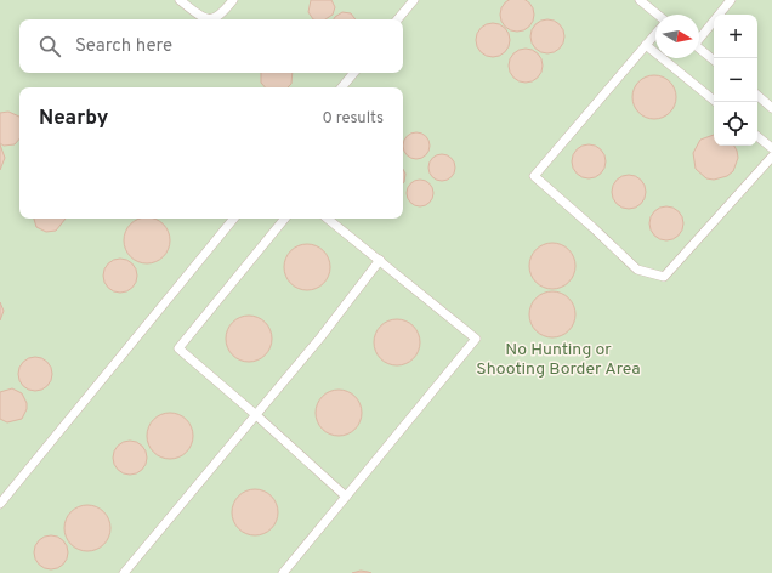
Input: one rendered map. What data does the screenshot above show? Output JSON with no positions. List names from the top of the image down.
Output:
{
  "parks": ["No Hunting or Shooting Border Area"],
  "north": "right",
  "page": {
    "map_buttons": ["+", "−"],
    "search": "Search here",
    "heading": ["Nearby", "0 results"]
  }
}
